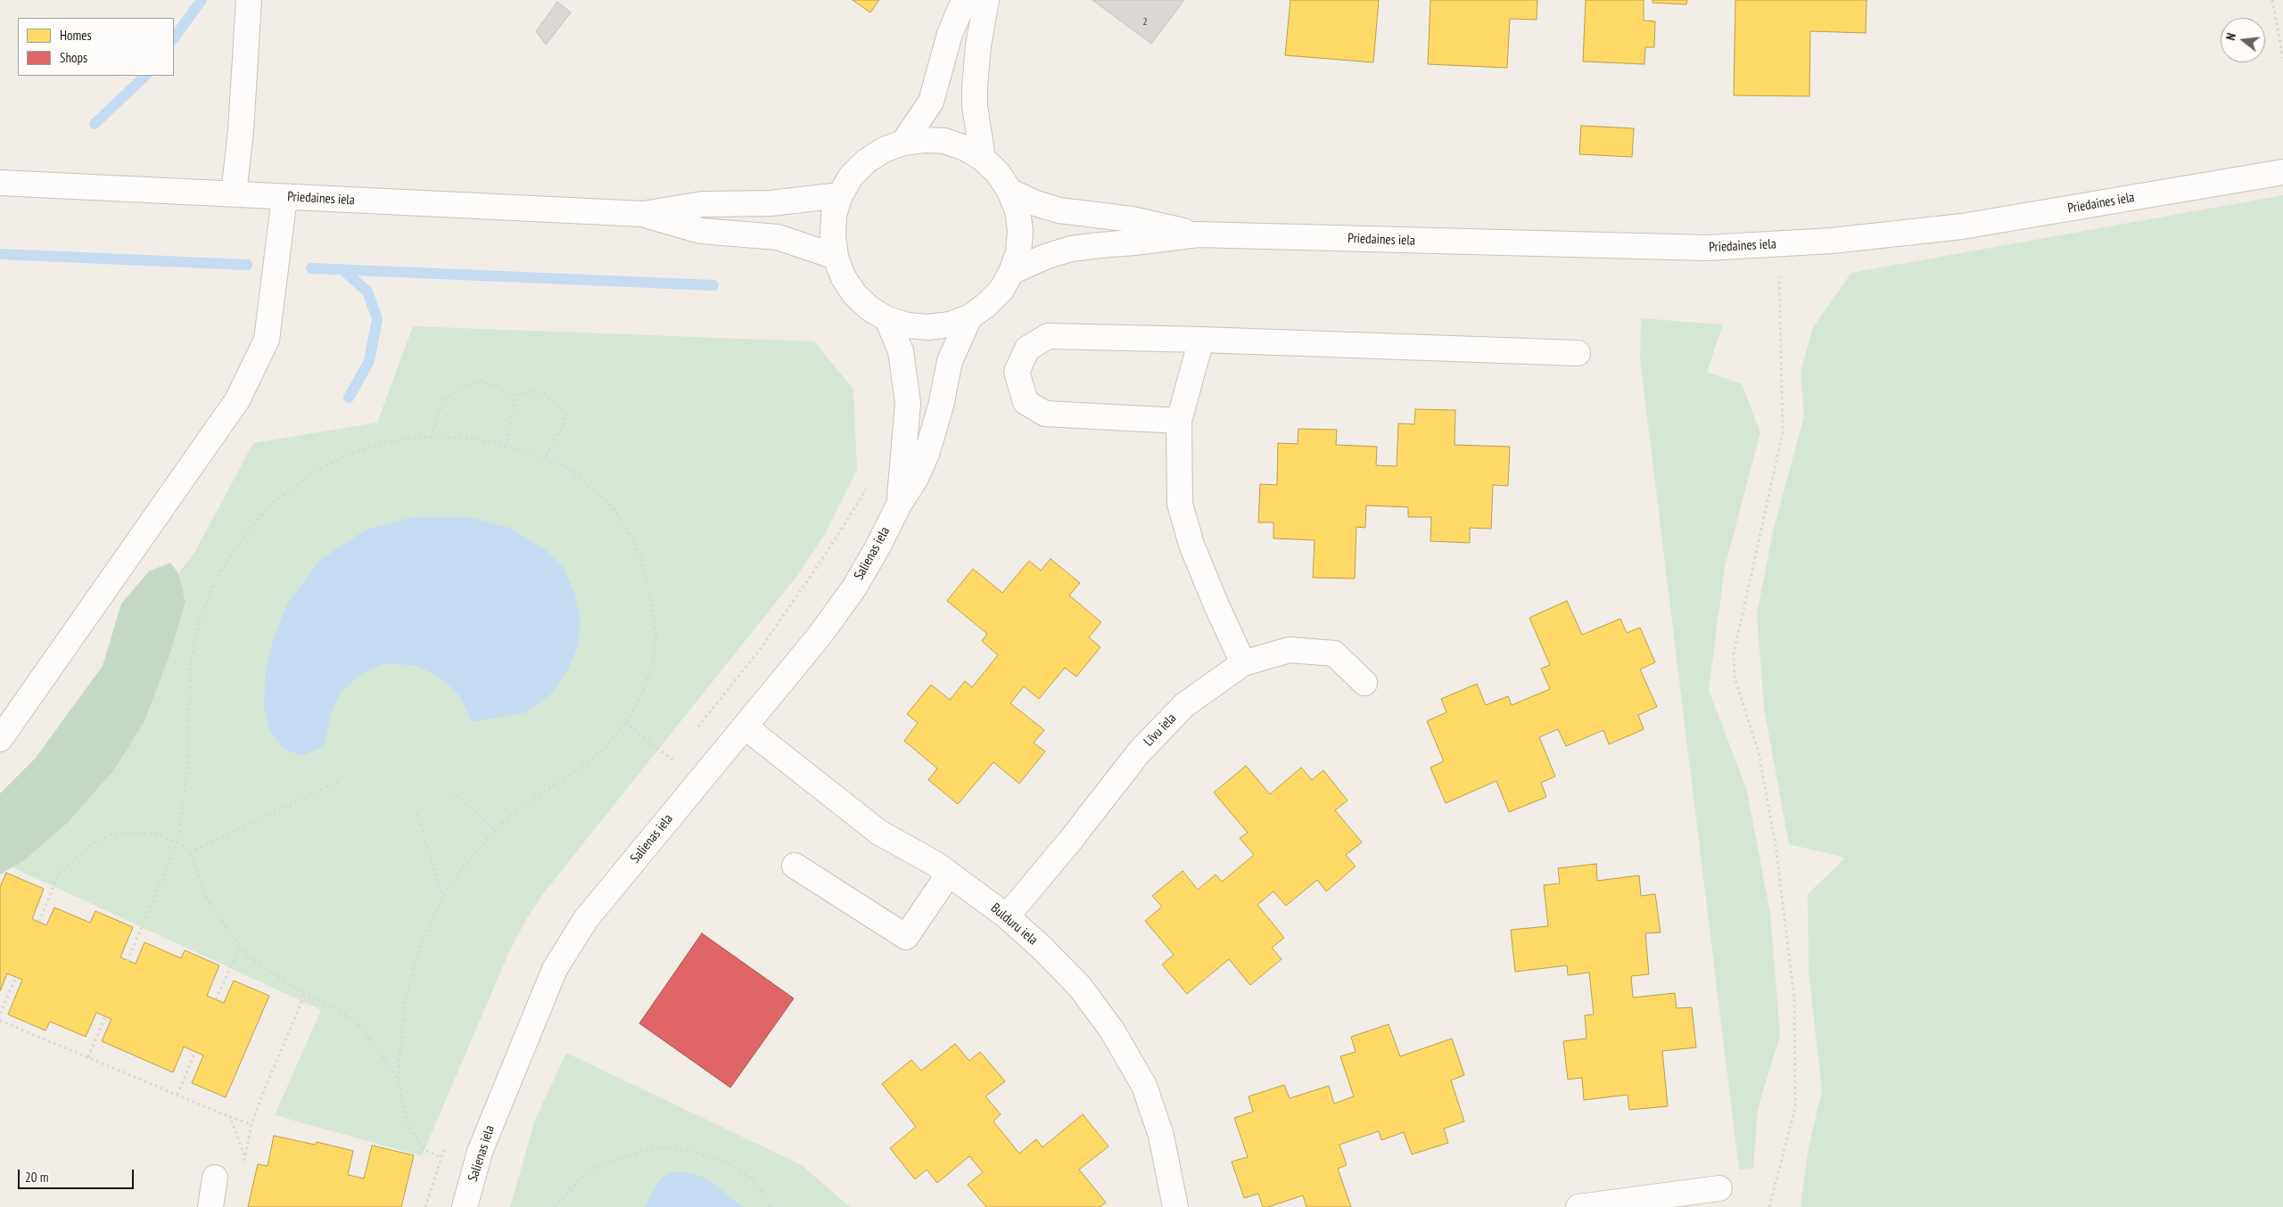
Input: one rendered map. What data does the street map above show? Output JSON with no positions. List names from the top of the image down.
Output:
{
  "streets": {
    "street": [
      "Priedaines iela",
      "Salienas iela",
      "Līvu iela",
      "Bulduru iela"
    ]
  },
  "crossings": [
    ["Salienas iela", "Bulduru iela"],
    ["Līvu iela", "Bulduru iela"]
  ],
  "house_numbers": ["2"],
  "legend": ["Homes", "Shops"],
  "scale_bar": "20 m",
  "north": "left"
}
